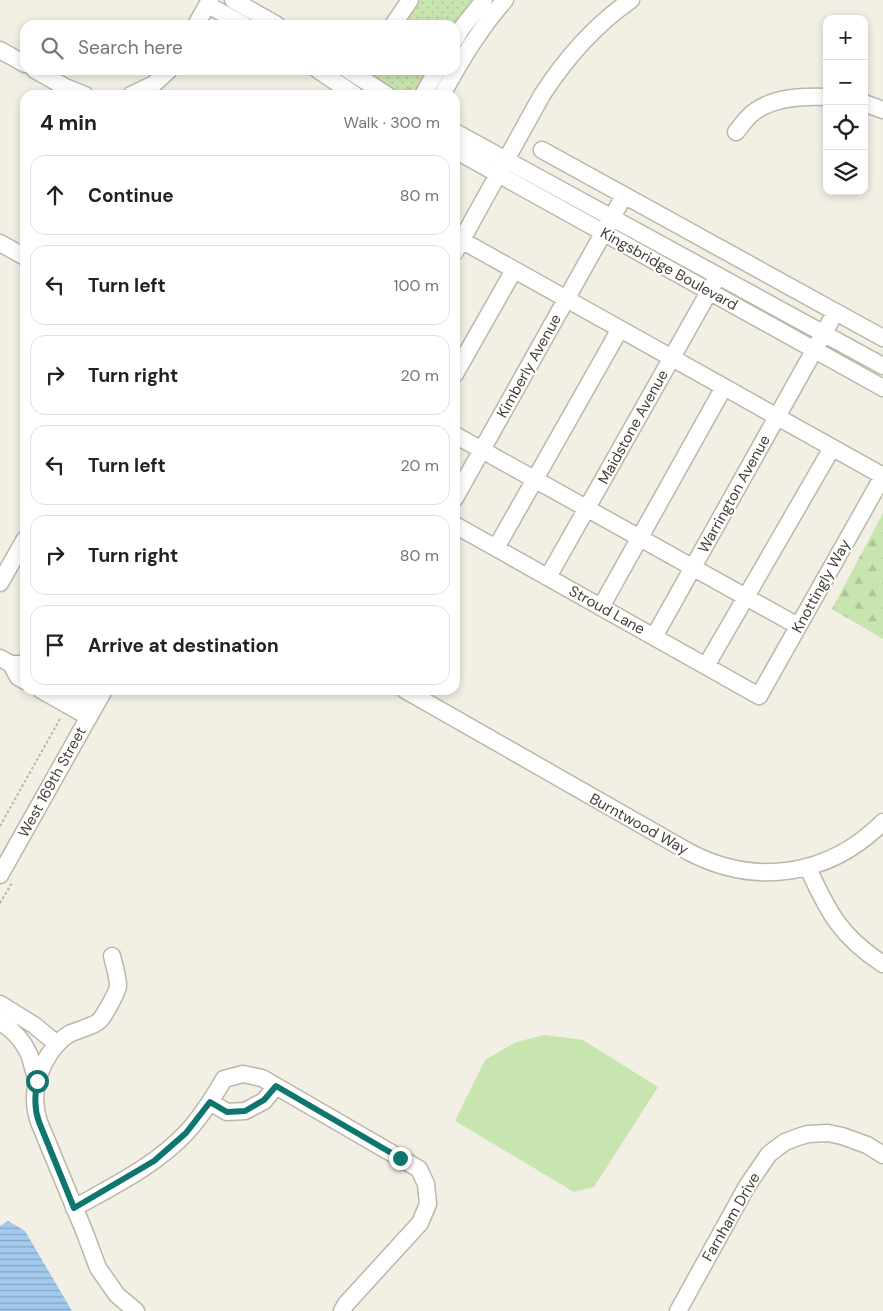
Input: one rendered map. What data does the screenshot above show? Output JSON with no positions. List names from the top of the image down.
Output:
{
  "streets": {
    "street": [
      "Kingsbridge Boulevard",
      "Kimberly Avenue",
      "Maidstone Avenue",
      "Warrington Avenue",
      "Knottingly Way",
      "Stroud Lane",
      "West 169th Street",
      "Burntwood Way",
      "Farnham Drive"
    ]
  },
  "crossings": [
    ["Kingsbridge Boulevard", "Kimberly Avenue"],
    ["Kingsbridge Boulevard", "Maidstone Avenue"],
    ["Kingsbridge Boulevard", "Warrington Avenue"],
    ["Maidstone Avenue", "Stroud Lane"],
    ["Warrington Avenue", "Stroud Lane"],
    ["Knottingly Way", "Stroud Lane"]
  ],
  "page": {
    "map_buttons": ["+", "−"],
    "search": "Search here",
    "heading": ["4 min", "Walk · 300 m"],
    "list": [
      ["Continue", "80 m"],
      ["Turn left", "100 m"],
      ["Turn right", "20 m"],
      ["Turn left", "20 m"],
      ["Turn right", "80 m"],
      "Arrive at destination"
    ]
  }
}
